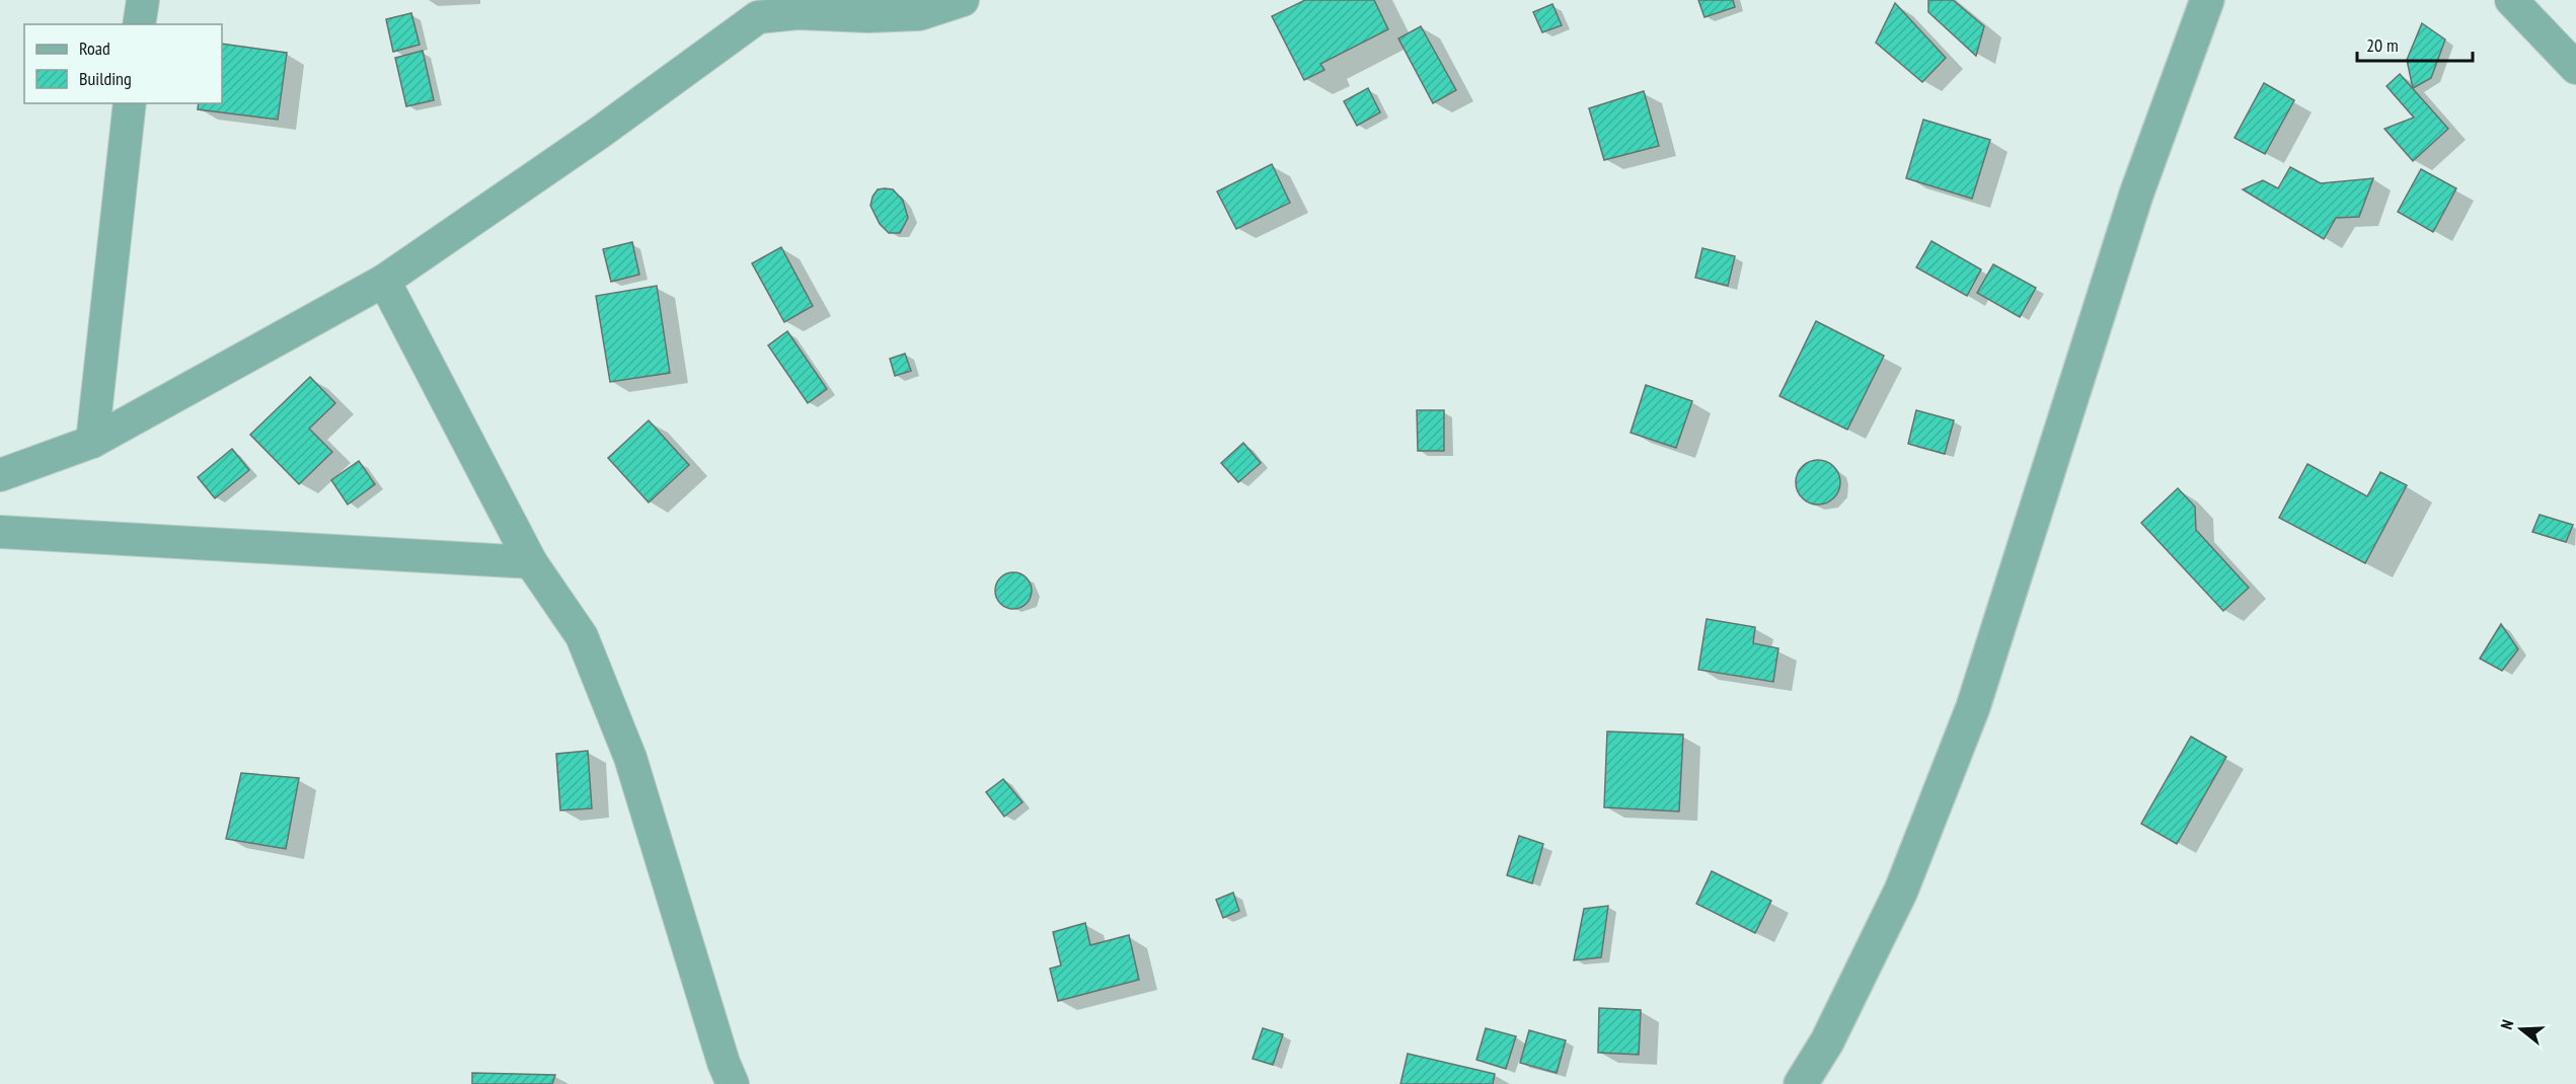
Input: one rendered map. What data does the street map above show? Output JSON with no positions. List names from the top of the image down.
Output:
{
  "legend": ["Road", "Building"],
  "scale_bar": "20 m",
  "north": "left"
}
